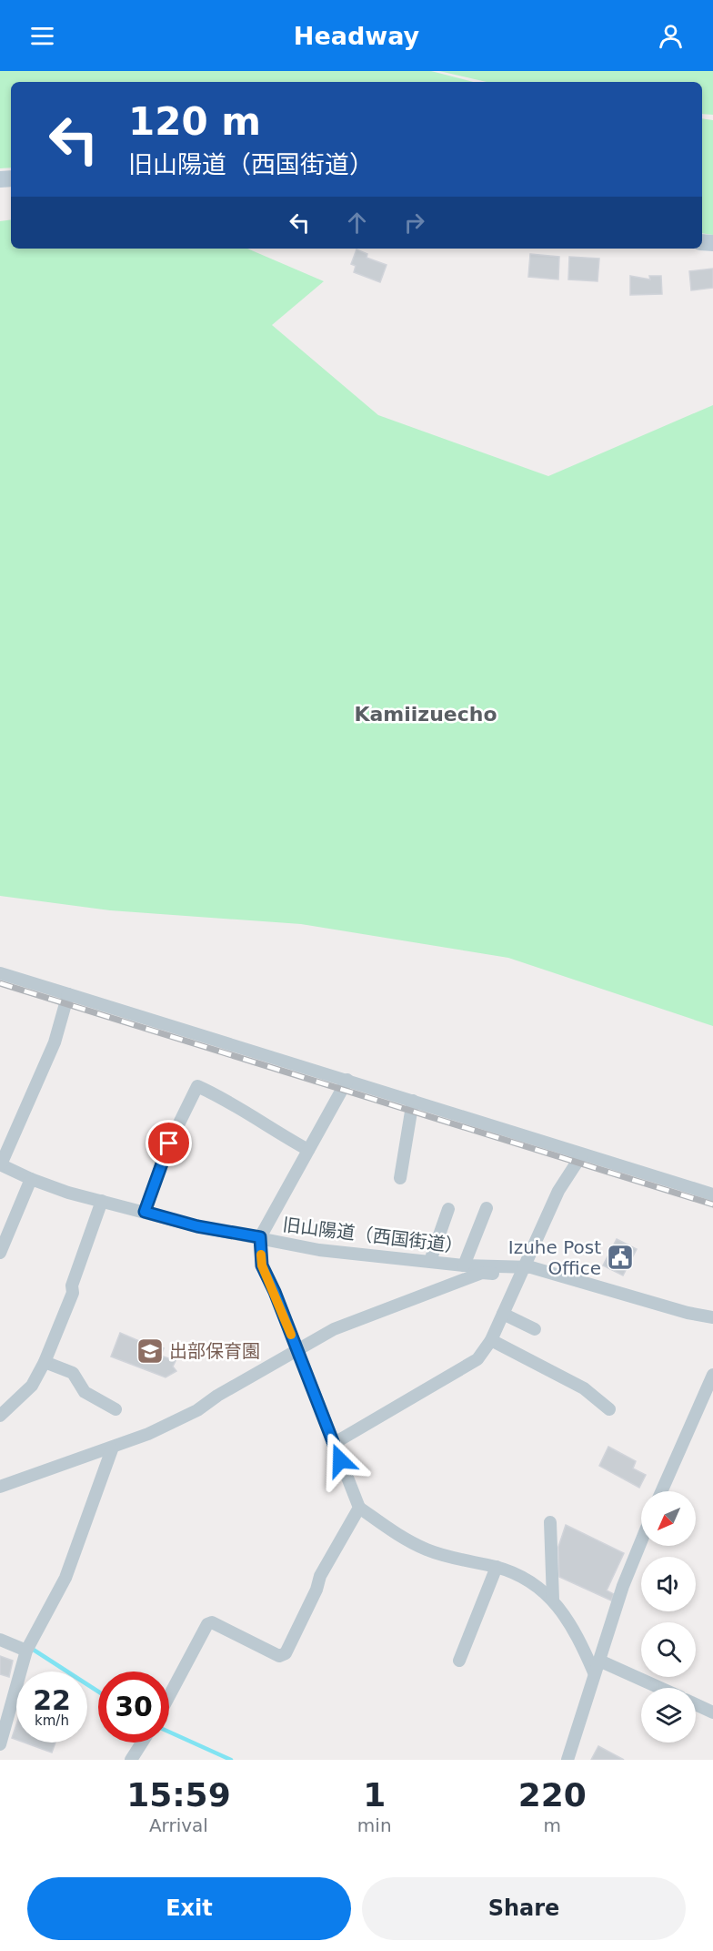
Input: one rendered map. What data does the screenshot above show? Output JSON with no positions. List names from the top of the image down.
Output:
{
  "streets": {
    "street": ["旧山陽道（西国街道）"]
  },
  "districts": ["Kamiizuecho"],
  "places": {
    "public building": ["Izuhe Post Office"],
    "school or university": ["出部保育園"]
  },
  "north": "bottom left",
  "page": {
    "header": "Headway",
    "turn": ["120 m", "旧山陽道（西国街道）"],
    "speed": "22 km/h",
    "limit": "30",
    "eta": [
      "15:59",
      "Arrival",
      "1",
      "min",
      "220",
      "m"
    ],
    "buttons": ["Exit", "Share"]
  }
}
